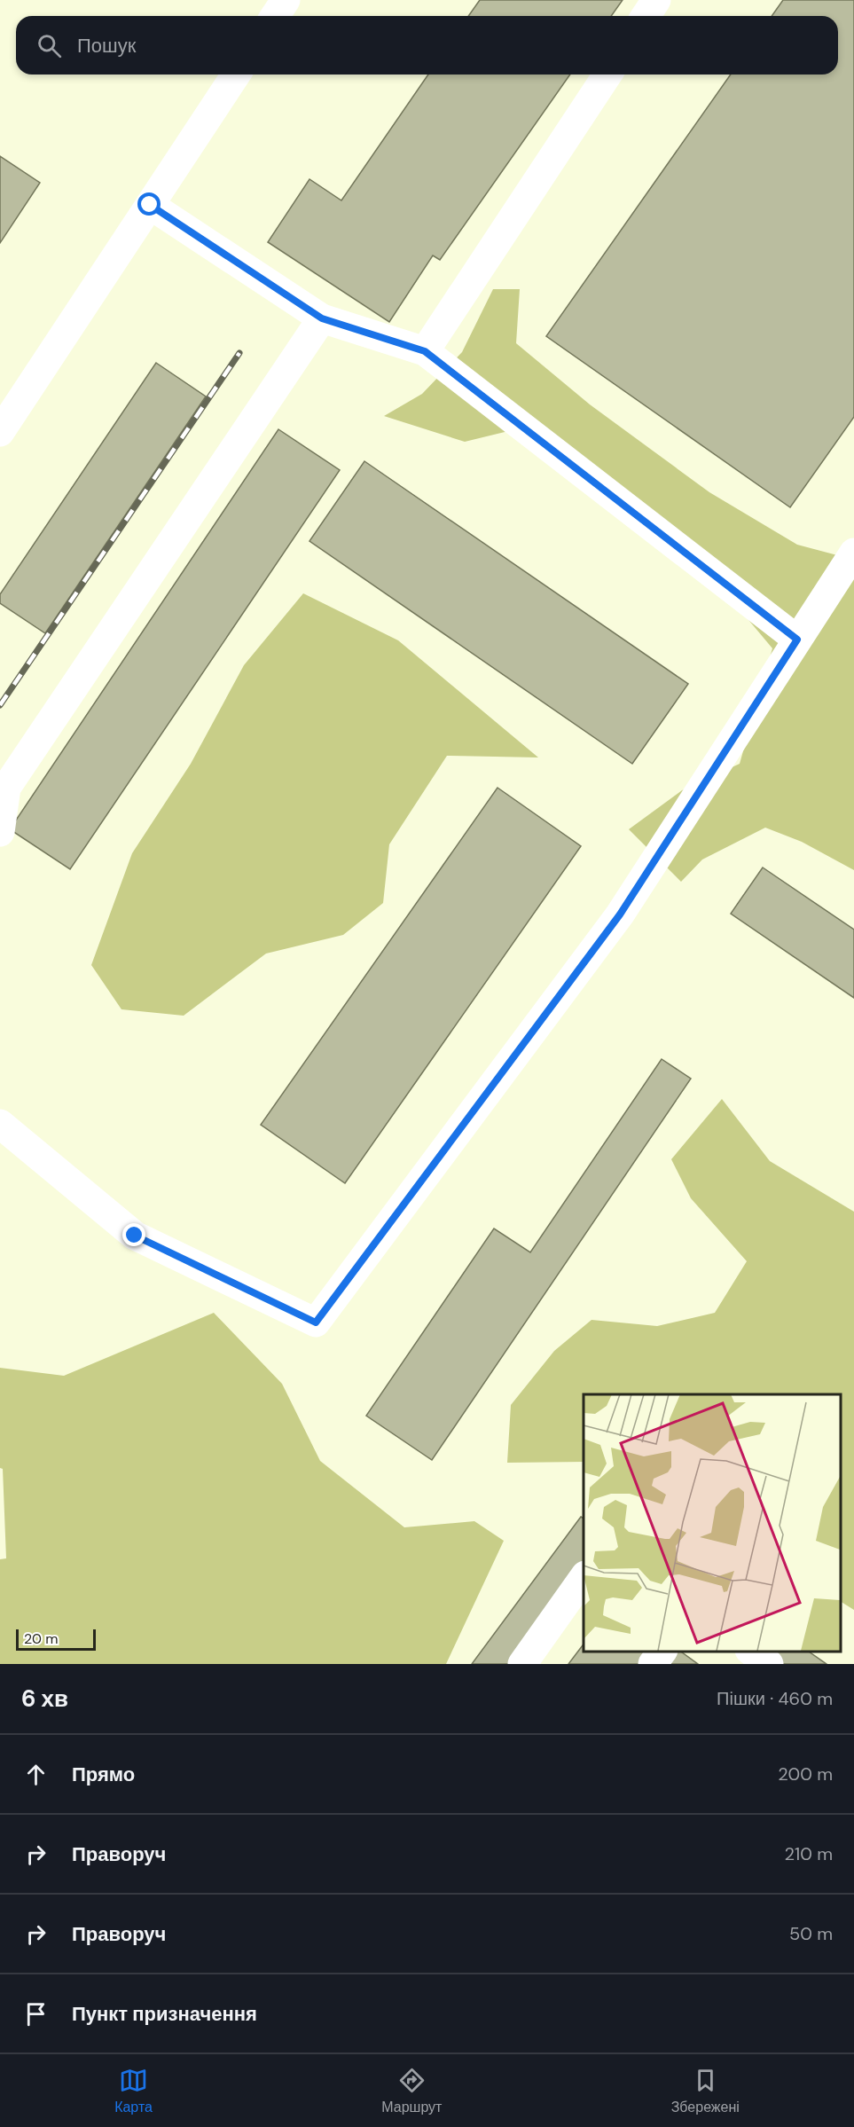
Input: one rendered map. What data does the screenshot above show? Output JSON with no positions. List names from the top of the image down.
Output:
{
  "scale_bar": "20 m",
  "page": {
    "search": "Пошук",
    "scale": "20 m",
    "heading": ["6 хв", "Пішки · 460 m"],
    "list": [
      ["Прямо", "200 m"],
      ["Праворуч", "210 m"],
      ["Праворуч", "50 m"],
      "Пункт призначення"
    ],
    "nav": ["Карта", "Маршрут", "Збережені"]
  }
}
